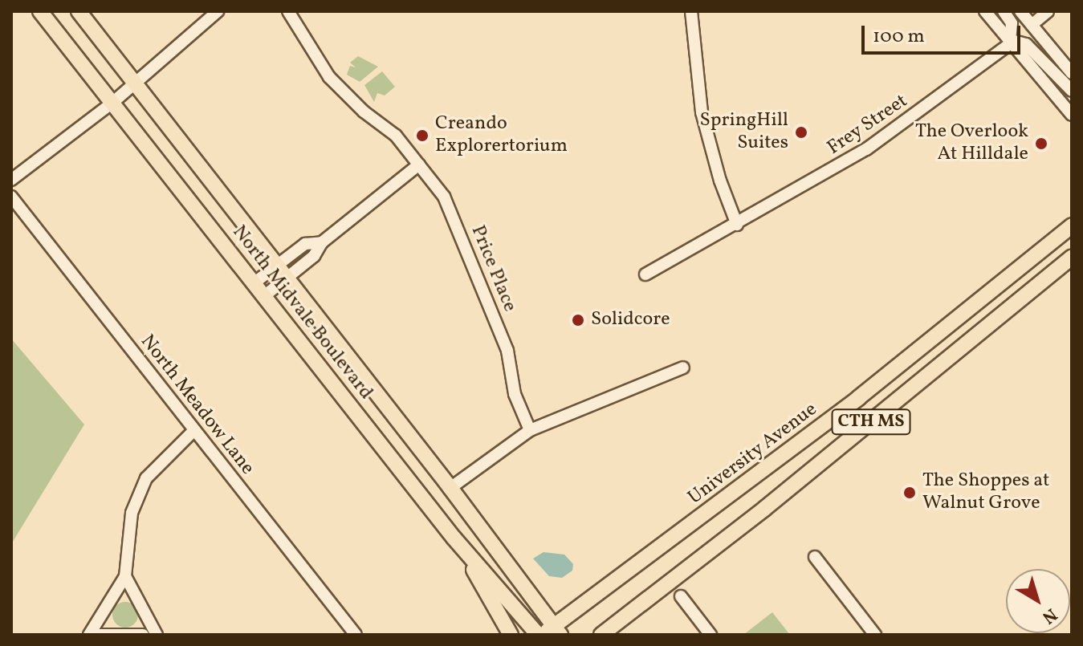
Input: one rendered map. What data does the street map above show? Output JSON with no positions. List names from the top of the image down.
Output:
{
  "streets": {
    "main road": ["North Midvale Boulevard", "CTH MS", "University Avenue"],
    "street": ["Frey Street", "Price Place", "North Meadow Lane"]
  },
  "crossings": [
    ["North Midvale Boulevard", "University Avenue"]
  ],
  "places": [
    "SpringHill Suites",
    "Creando Explorertorium",
    "The Overlook At Hilldale",
    "Solidcore",
    "The Shoppes at Walnut Grove"
  ],
  "scale_bar": "100 m",
  "north": "bottom right"
}
